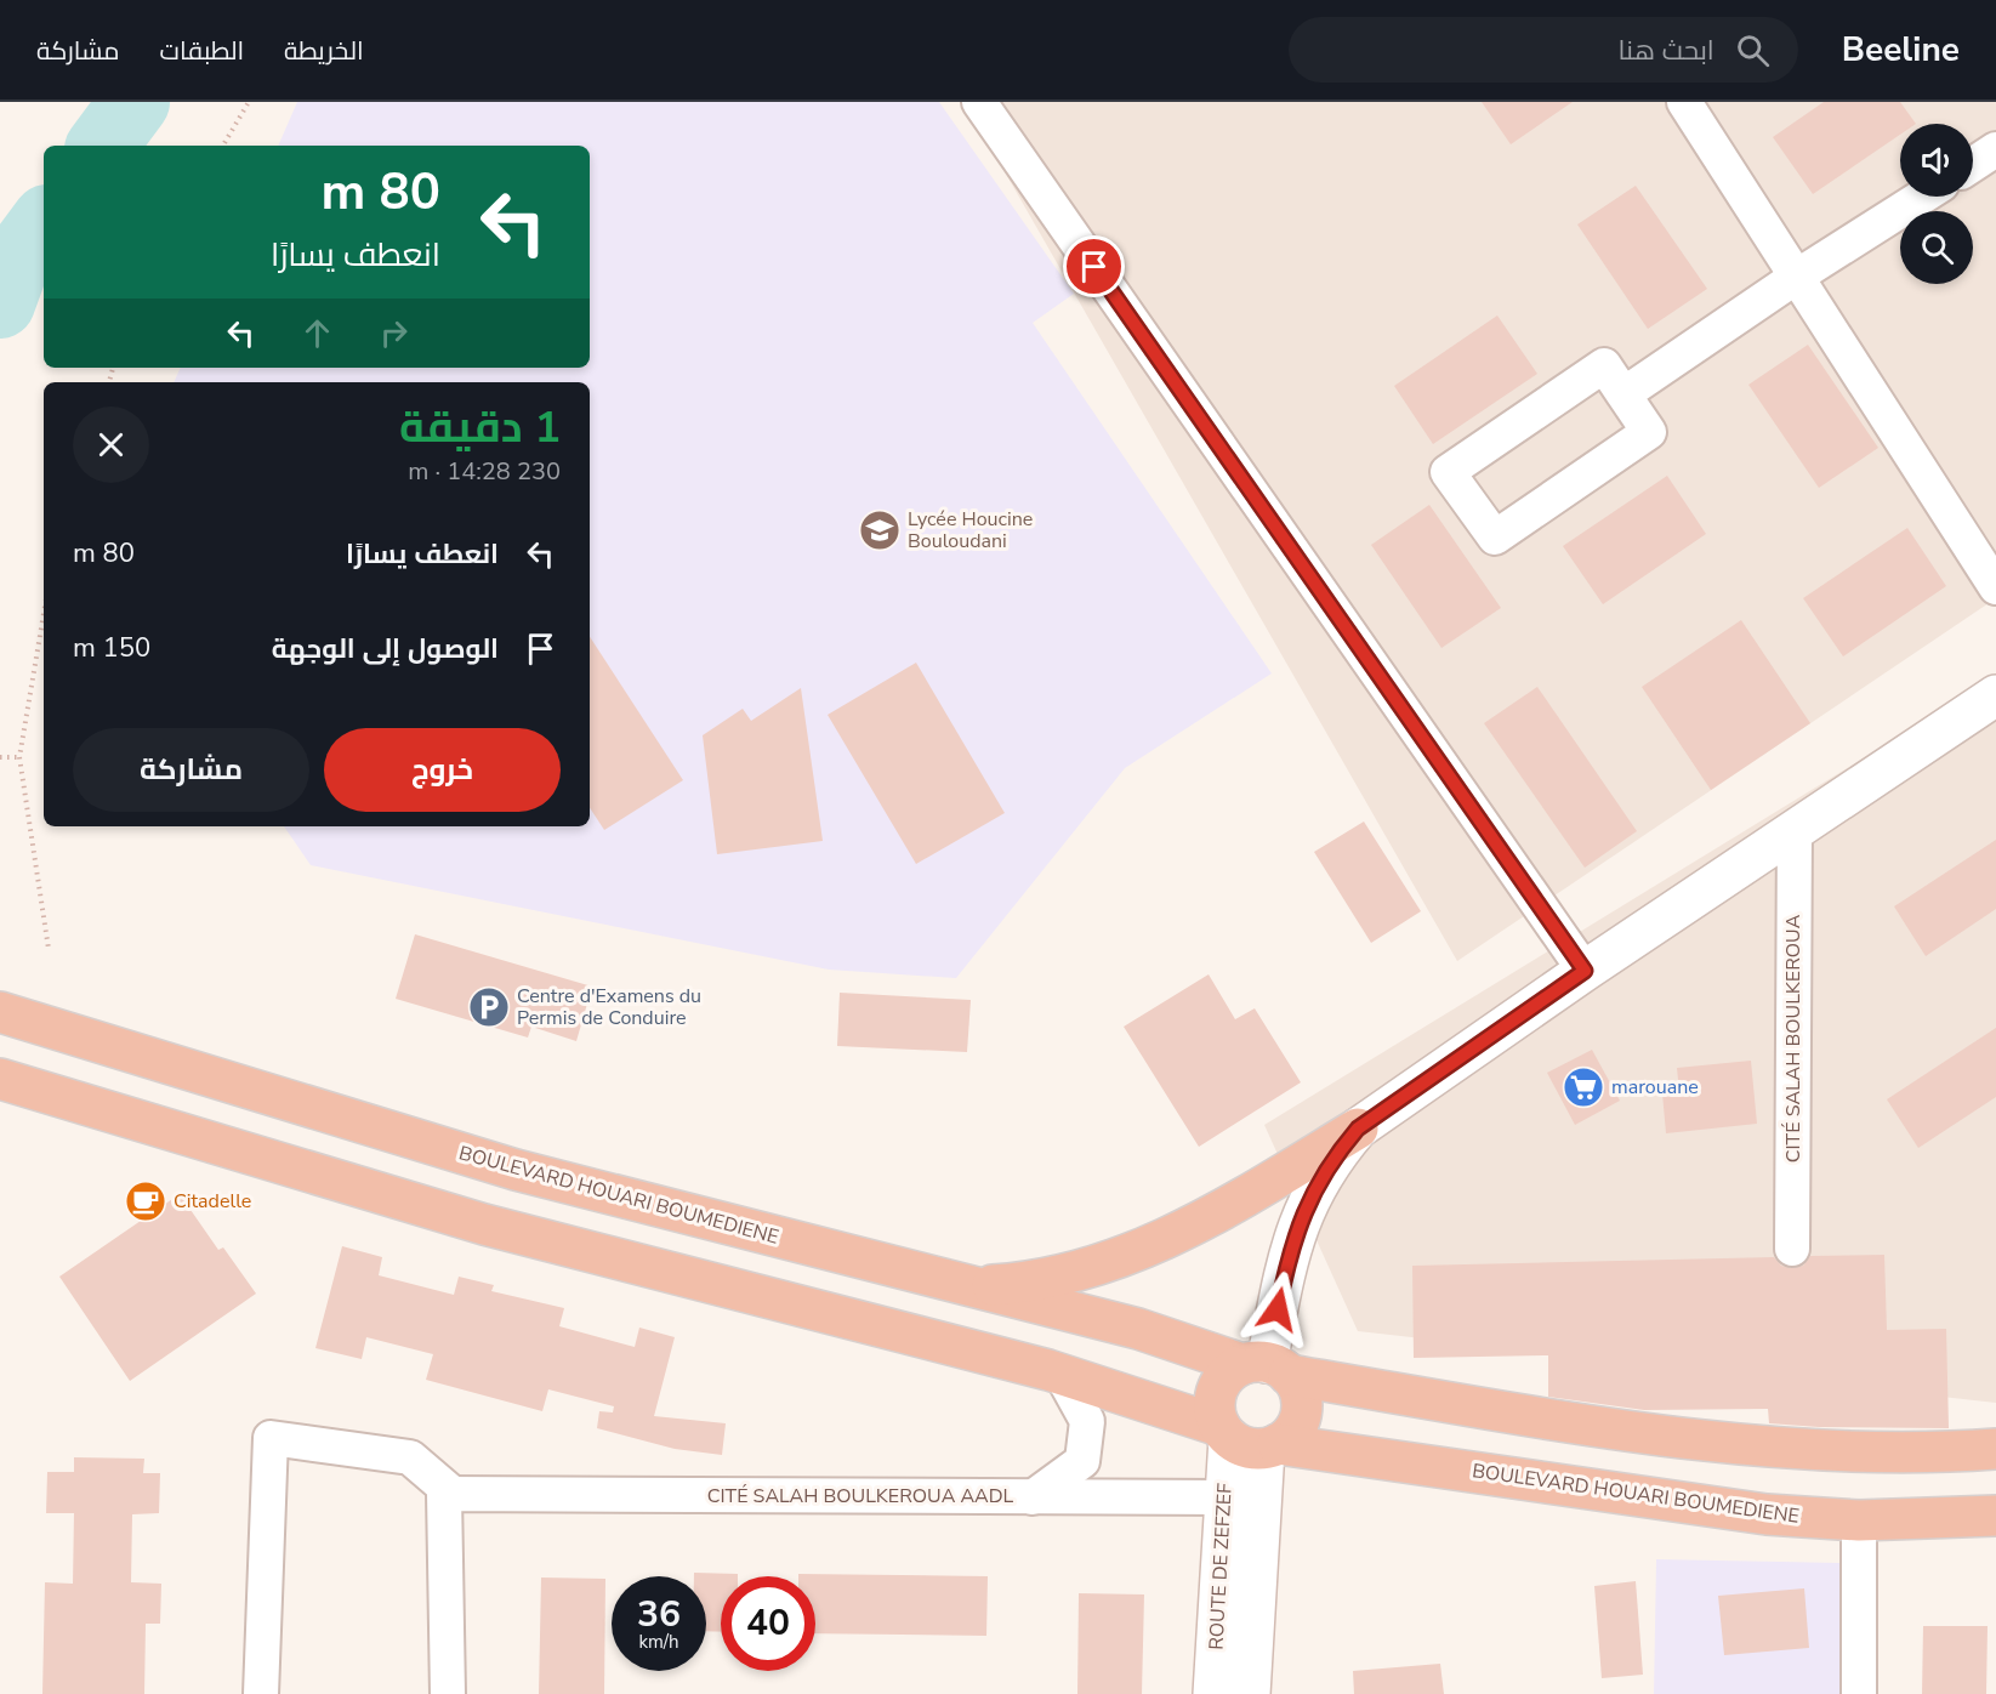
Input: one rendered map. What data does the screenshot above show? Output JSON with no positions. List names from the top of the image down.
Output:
{
  "streets": {
    "highway": ["BOULEVARD HOUARI BOUMEDIENE"],
    "street": ["CITÉ SALAH BOULKEROUA", "CITÉ SALAH BOULKEROUA AADL", "ROUTE DE ZEFZEF"]
  },
  "crossings": [
    ["BOULEVARD HOUARI BOUMEDIENE", "CITÉ SALAH BOULKEROUA AADL"],
    ["BOULEVARD HOUARI BOUMEDIENE", "ROUTE DE ZEFZEF"],
    ["CITÉ SALAH BOULKEROUA AADL", "ROUTE DE ZEFZEF"]
  ],
  "places": {
    "school or university": ["Lycée Houcine Bouloudani"],
    "parking": ["Centre d'Examens du Permis de Conduire"],
    "supermarket": ["marouane"],
    "cafe": ["Citadelle"]
  },
  "page": {
    "header": "Beeline",
    "search": "ابحث هنا",
    "nav": ["الخريطة", "الطبقات", "مشاركة"],
    "turn": ["80 m", "انعطف يسارًا"],
    "heading": ["1 دقيقة", "230 m · 14:28"],
    "list": [
      {
        "name": "انعطف يسارًا",
        "value": "80 m"
      },
      {
        "name": "الوصول إلى الوجهة",
        "value": "150 m"
      }
    ],
    "buttons": ["خروج", "مشاركة"],
    "speed": "36 km/h",
    "limit": "40"
  }
}
